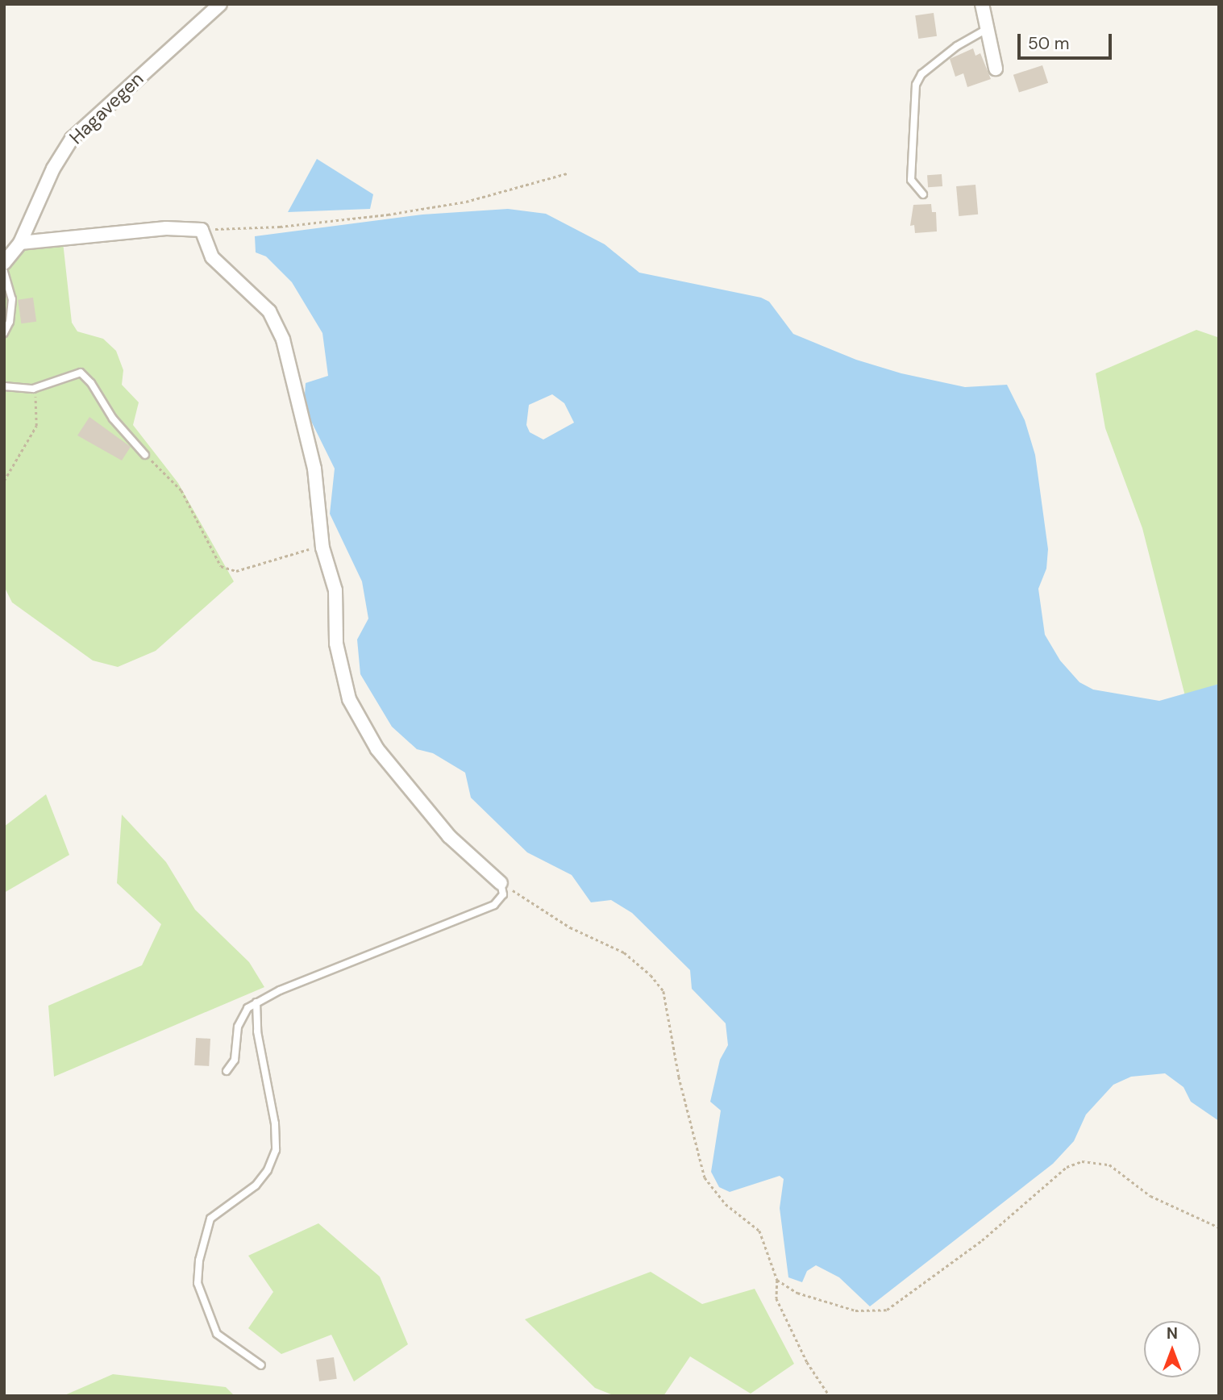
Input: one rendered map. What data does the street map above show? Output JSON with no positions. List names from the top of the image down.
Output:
{
  "streets": {
    "street": ["Hagavegen"]
  },
  "scale_bar": "50 m",
  "north": "top"
}
